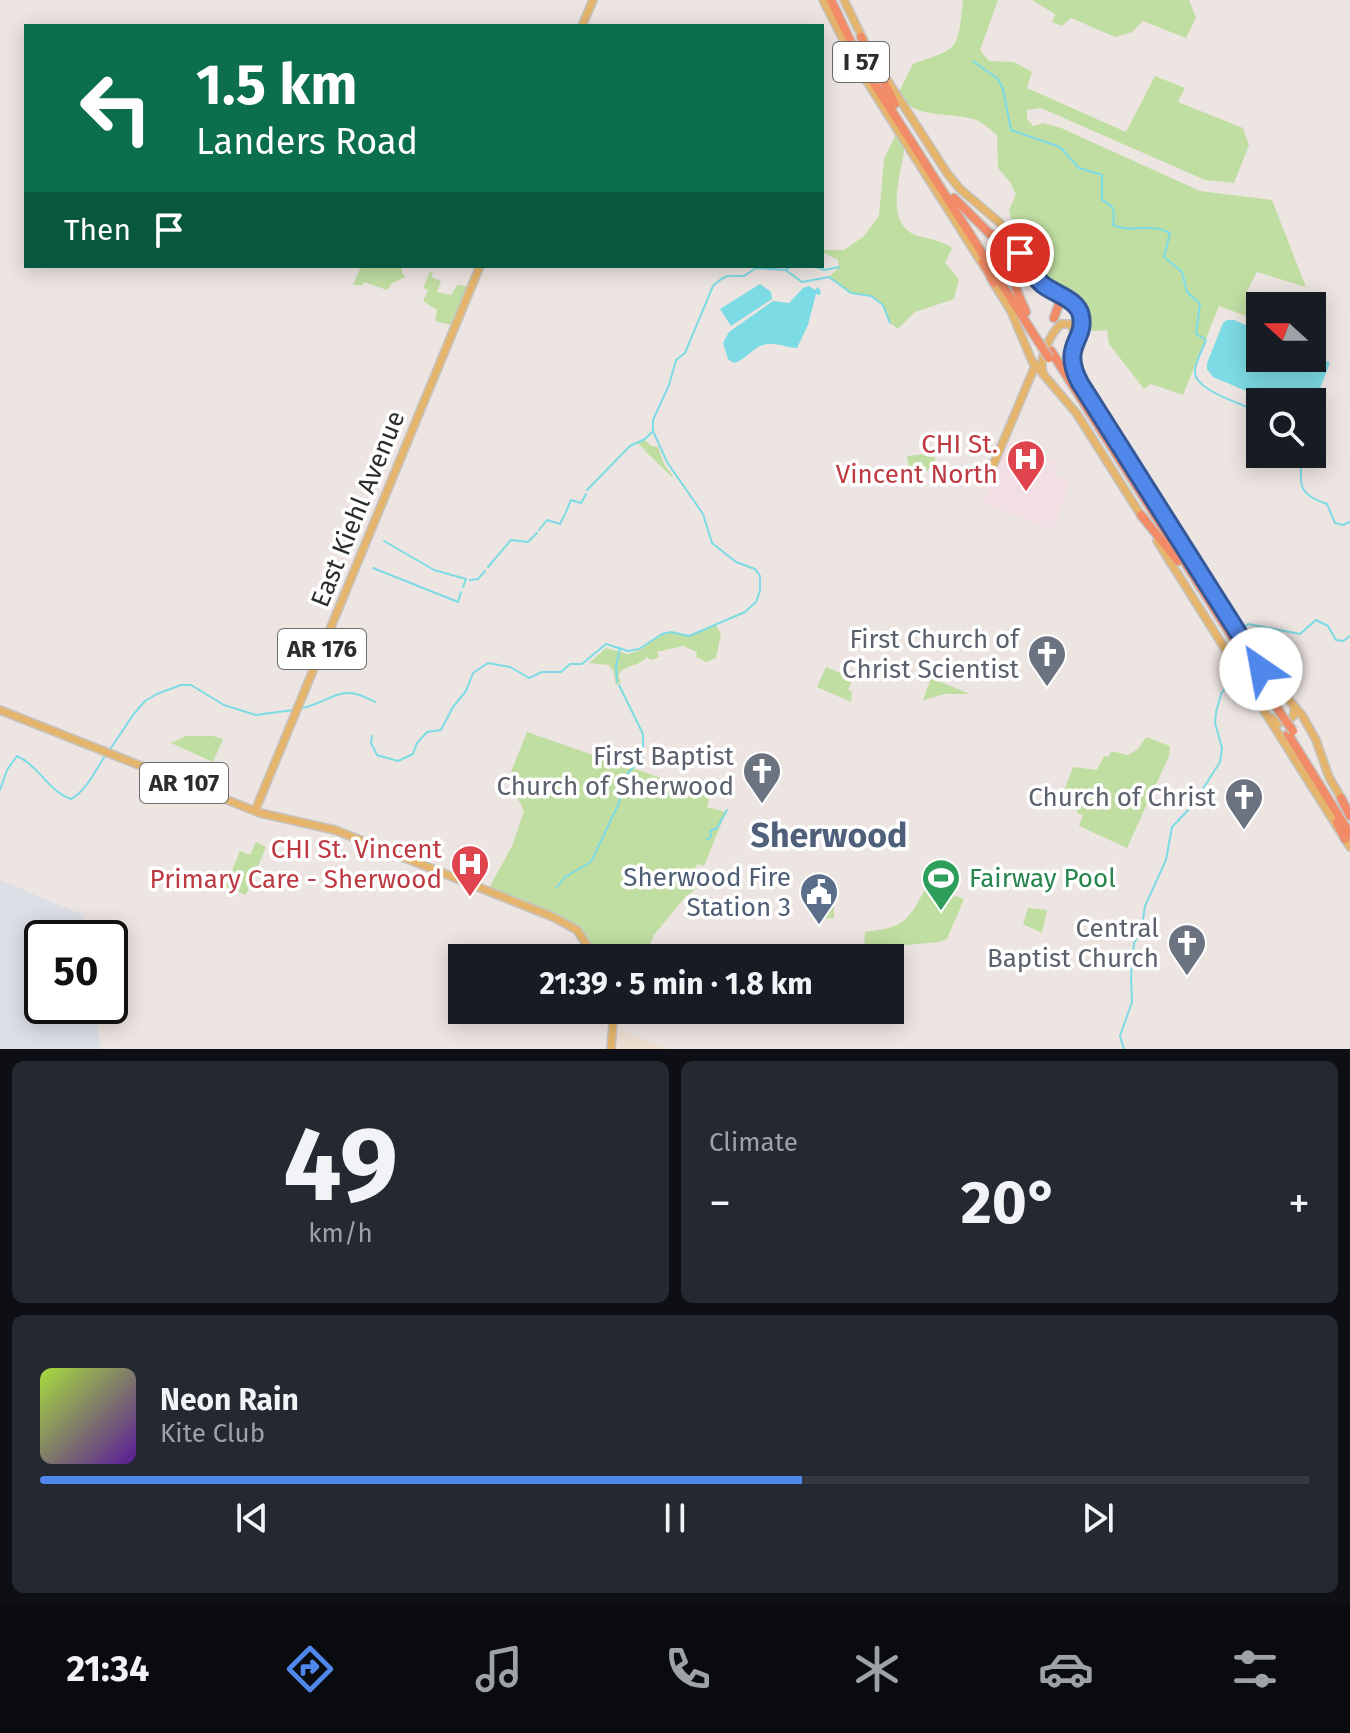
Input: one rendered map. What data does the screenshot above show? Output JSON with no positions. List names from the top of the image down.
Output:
{
  "streets": {
    "highway": ["I 57"],
    "main road": ["East Kiehl Avenue", "AR 176", "AR 107"]
  },
  "crossings": [
    ["East Kiehl Avenue", "AR 107"]
  ],
  "districts": ["Sherwood"],
  "places": {
    "hospital": ["CHI St. Vincent North", "CHI St. Vincent Primary Care - Sherwood"],
    "church": [
      "First Church of Christ Scientist",
      "First Baptist Church of Sherwood",
      "Church of Christ",
      "Central Baptist Church"
    ],
    "sports": ["Fairway Pool"],
    "public building": ["Sherwood Fire Station 3"]
  },
  "north": "left",
  "page": {
    "turn": ["1.5 km", "Landers Road"],
    "then": "Then",
    "limit": "50",
    "trip": "21:39 · 5 min · 1.8 km",
    "tile": [
      ["49", "km/h"],
      "Climate"
    ],
    "heat": ["−", "20°", "+"],
    "song": ["Neon Rain", "Kite Club"],
    "tabs": "21:34"
  }
}
